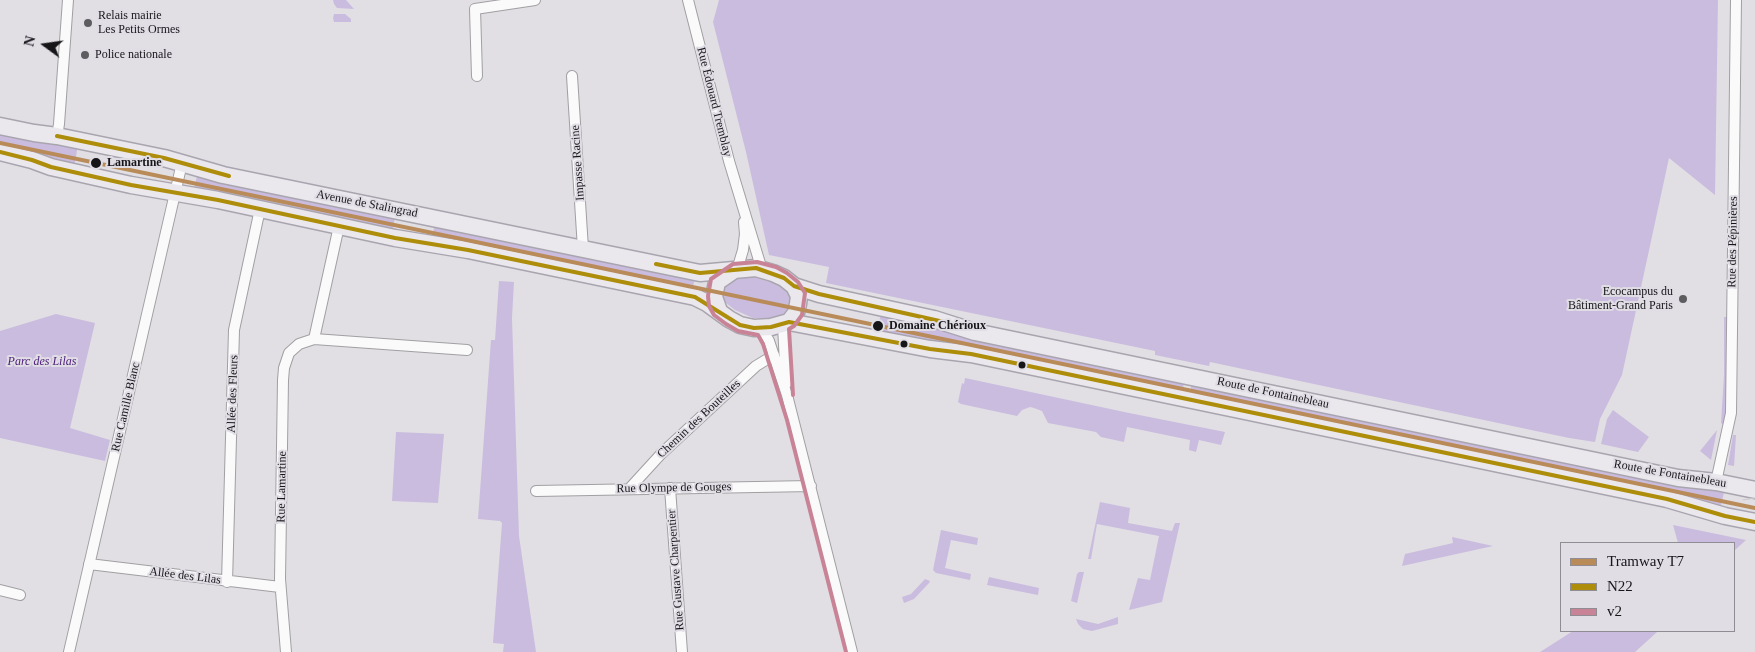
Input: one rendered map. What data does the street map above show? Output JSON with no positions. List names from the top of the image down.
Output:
{
  "streets": {
    "main road": ["Avenue de Stalingrad", "Route de Fontainebleau"],
    "street": [
      "Rue Édouard Tremblay",
      "Impasse Racine",
      "Rue des Pépinières",
      "Allée des Fleurs",
      "Rue Camille Blanc",
      "Chemin des Bouteilles",
      "Rue Lamartine",
      "Rue Olympe de Gouges",
      "Rue Gustave Charpentier",
      "Allée des Lilas"
    ]
  },
  "crossings": [
    ["Rue Édouard Tremblay", "Avenue de Stalingrad"],
    ["Rue Édouard Tremblay", "Route de Fontainebleau"],
    ["Impasse Racine", "Avenue de Stalingrad"],
    ["Avenue de Stalingrad", "Route de Fontainebleau"],
    ["Avenue de Stalingrad", "Rue Camille Blanc"],
    ["Rue des Pépinières", "Route de Fontainebleau"],
    ["Allée des Fleurs", "Allée des Lilas"],
    ["Rue Camille Blanc", "Allée des Lilas"],
    ["Chemin des Bouteilles", "Rue Olympe de Gouges"],
    ["Rue Lamartine", "Allée des Lilas"],
    ["Rue Olympe de Gouges", "Rue Gustave Charpentier"]
  ],
  "parks": ["Parc des Lilas"],
  "places": [
    "Relais mairie Les Petits Ormes",
    "Police nationale",
    "Lamartine",
    "Ecocampus du Bâtiment-Grand Paris",
    "Domaine Chérioux"
  ],
  "lines": ["transit line N22", "tram line T7", "transit line v2"],
  "legend": ["Tramway T7", "N22", "v2"],
  "north": "left"
}
